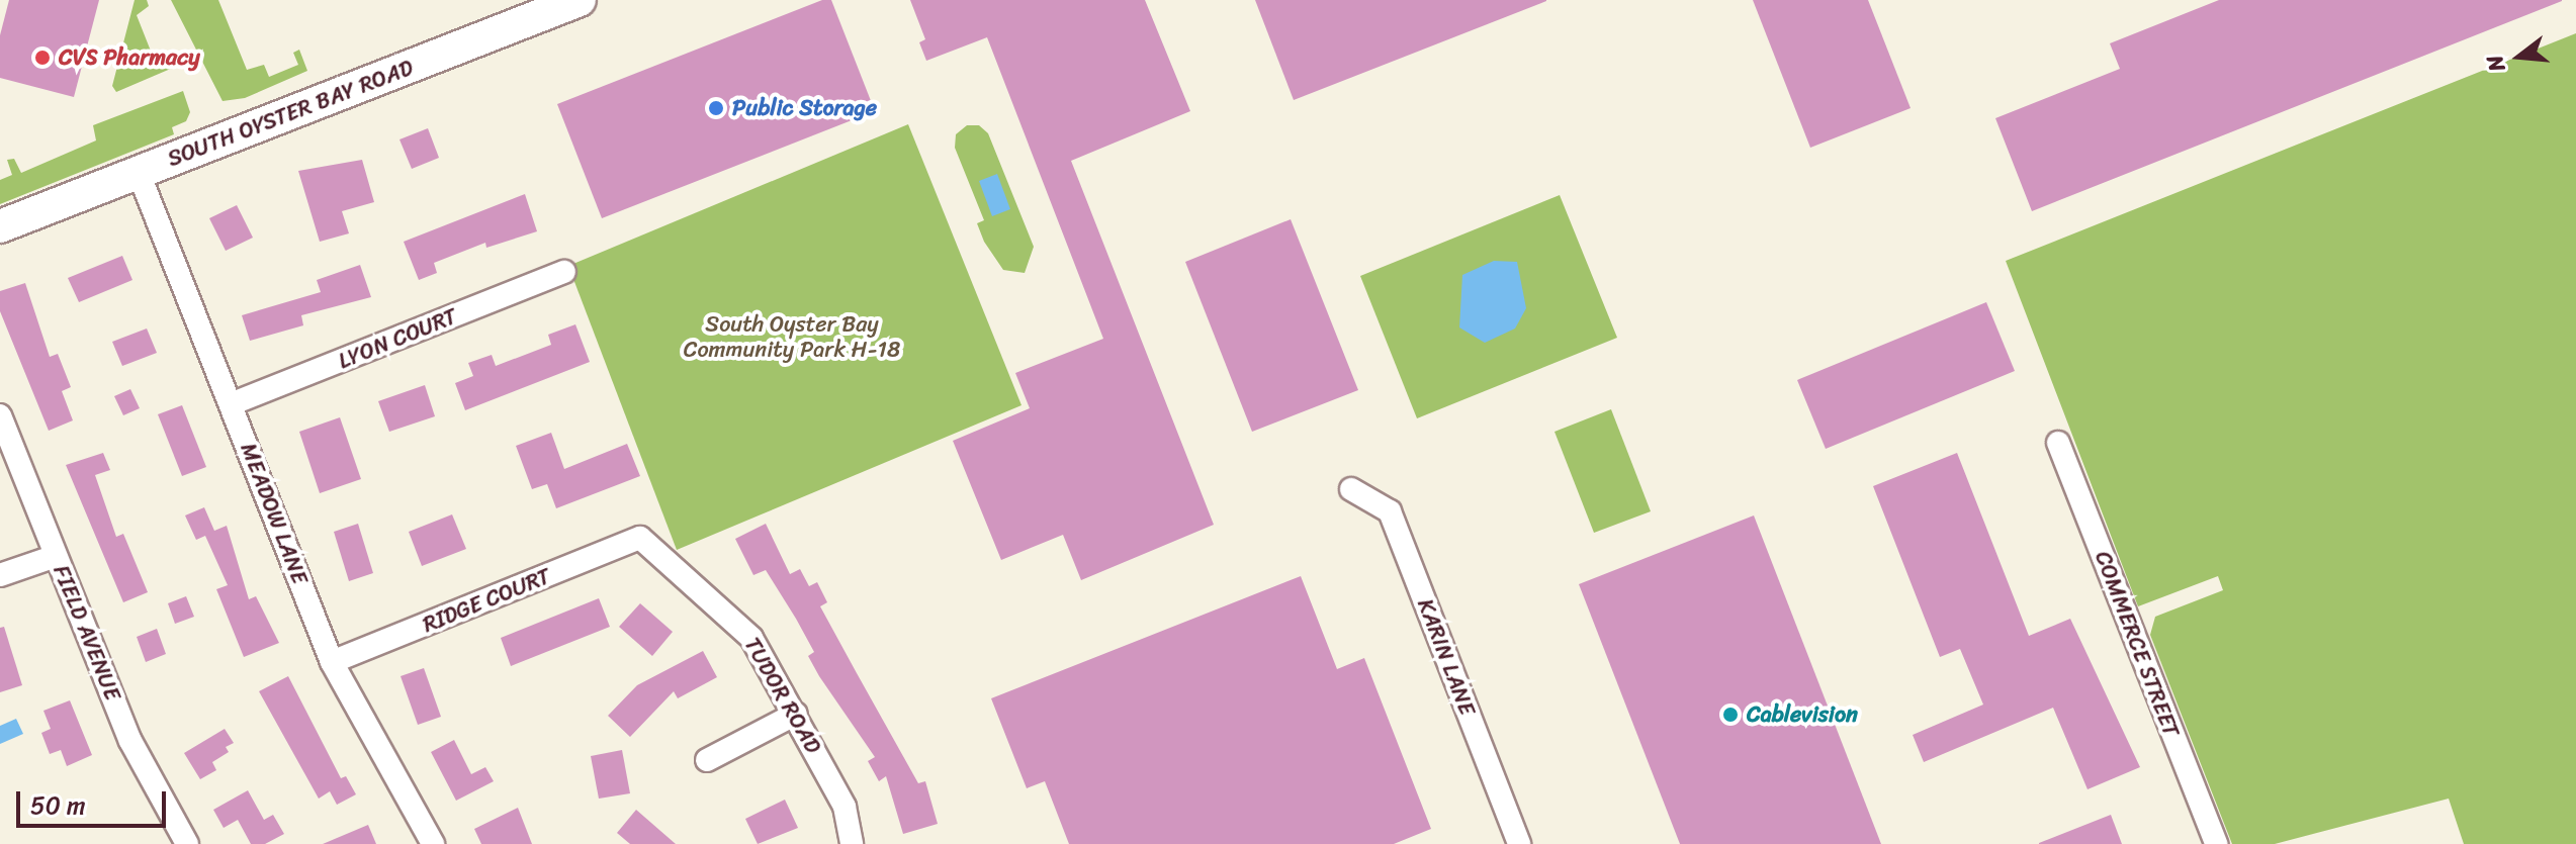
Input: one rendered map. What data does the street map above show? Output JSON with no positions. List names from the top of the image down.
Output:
{
  "streets": {
    "main road": ["SOUTH OYSTER BAY ROAD"],
    "street": [
      "LYON COURT",
      "MEADOW LANE",
      "RIDGE COURT",
      "FIELD AVENUE",
      "COMMERCE STREET",
      "KARIN LANE",
      "TUDOR ROAD"
    ]
  },
  "crossings": [
    ["SOUTH OYSTER BAY ROAD", "MEADOW LANE"],
    ["LYON COURT", "MEADOW LANE"],
    ["MEADOW LANE", "RIDGE COURT"],
    ["RIDGE COURT", "TUDOR ROAD"]
  ],
  "parks": ["South Oyster Bay Community Park H-18"],
  "places": ["CVS Pharmacy", "Public Storage", "Cablevision"],
  "scale_bar": "50 m",
  "north": "left"
}
